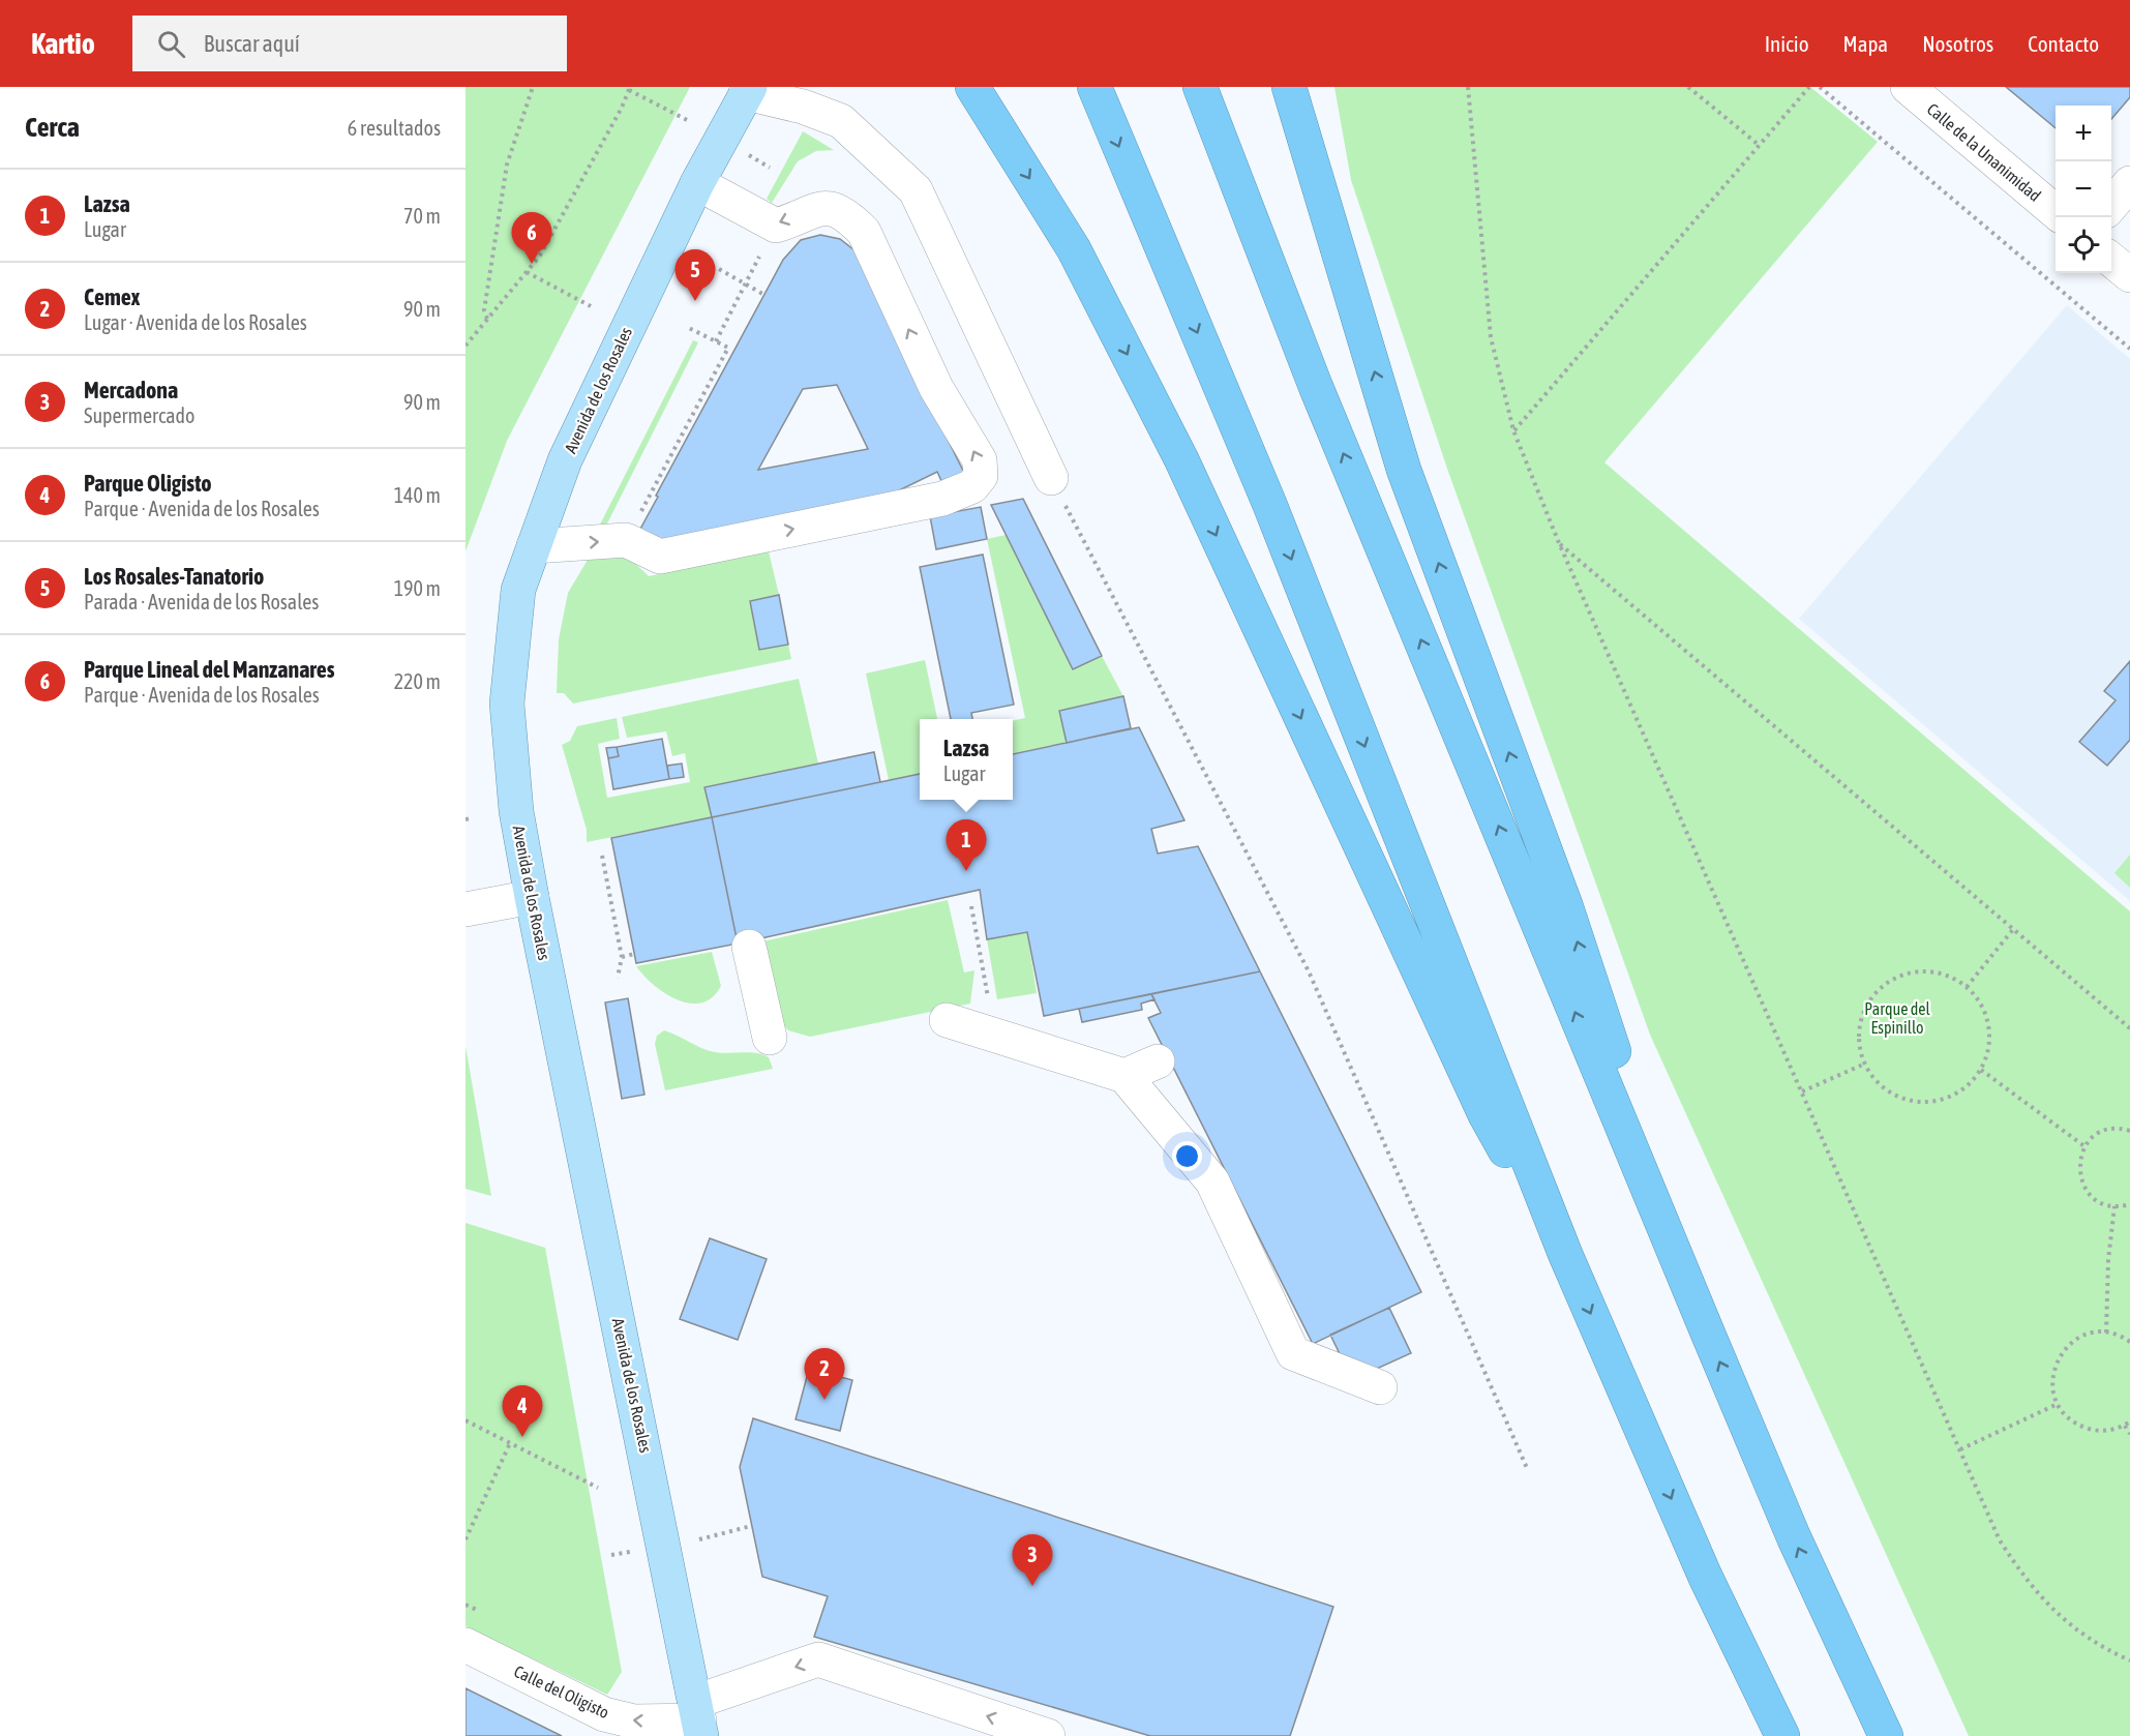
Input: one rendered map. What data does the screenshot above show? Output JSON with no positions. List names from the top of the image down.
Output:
{
  "streets": {
    "main road": ["Avenida de los Rosales"],
    "street": ["Calle de la Unanimidad", "Calle del Oligisto"]
  },
  "crossings": [
    ["Avenida de los Rosales", "Calle del Oligisto"]
  ],
  "one_way": ["Calle del Oligisto"],
  "parks": ["Parque del Espinillo"],
  "page": {
    "header": "Kartio",
    "search": "Buscar aquí",
    "nav": [
      "Inicio",
      "Mapa",
      "Nosotros",
      "Contacto"
    ],
    "heading": ["Cerca", "6 resultados"],
    "map_buttons": ["+", "−"],
    "list": [
      {
        "mark": "1",
        "name": "Lazsa",
        "note": "Lugar",
        "value": "70 m"
      },
      {
        "mark": "2",
        "name": "Cemex",
        "note": "Lugar · Avenida de los Rosales",
        "value": "90 m"
      },
      {
        "mark": "3",
        "name": "Mercadona",
        "note": "Supermercado",
        "value": "90 m"
      },
      {
        "mark": "4",
        "name": "Parque Oligisto",
        "note": "Parque · Avenida de los Rosales",
        "value": "140 m"
      },
      {
        "mark": "5",
        "name": "Los Rosales-Tanatorio",
        "note": "Parada · Avenida de los Rosales",
        "value": "190 m"
      },
      {
        "mark": "6",
        "name": "Parque Lineal del Manzanares",
        "note": "Parque · Avenida de los Rosales",
        "value": "220 m"
      }
    ],
    "pins": [
      "6",
      "5",
      "1",
      "2",
      "4",
      "3"
    ],
    "popup": ["Lazsa", "Lugar"]
  }
}
